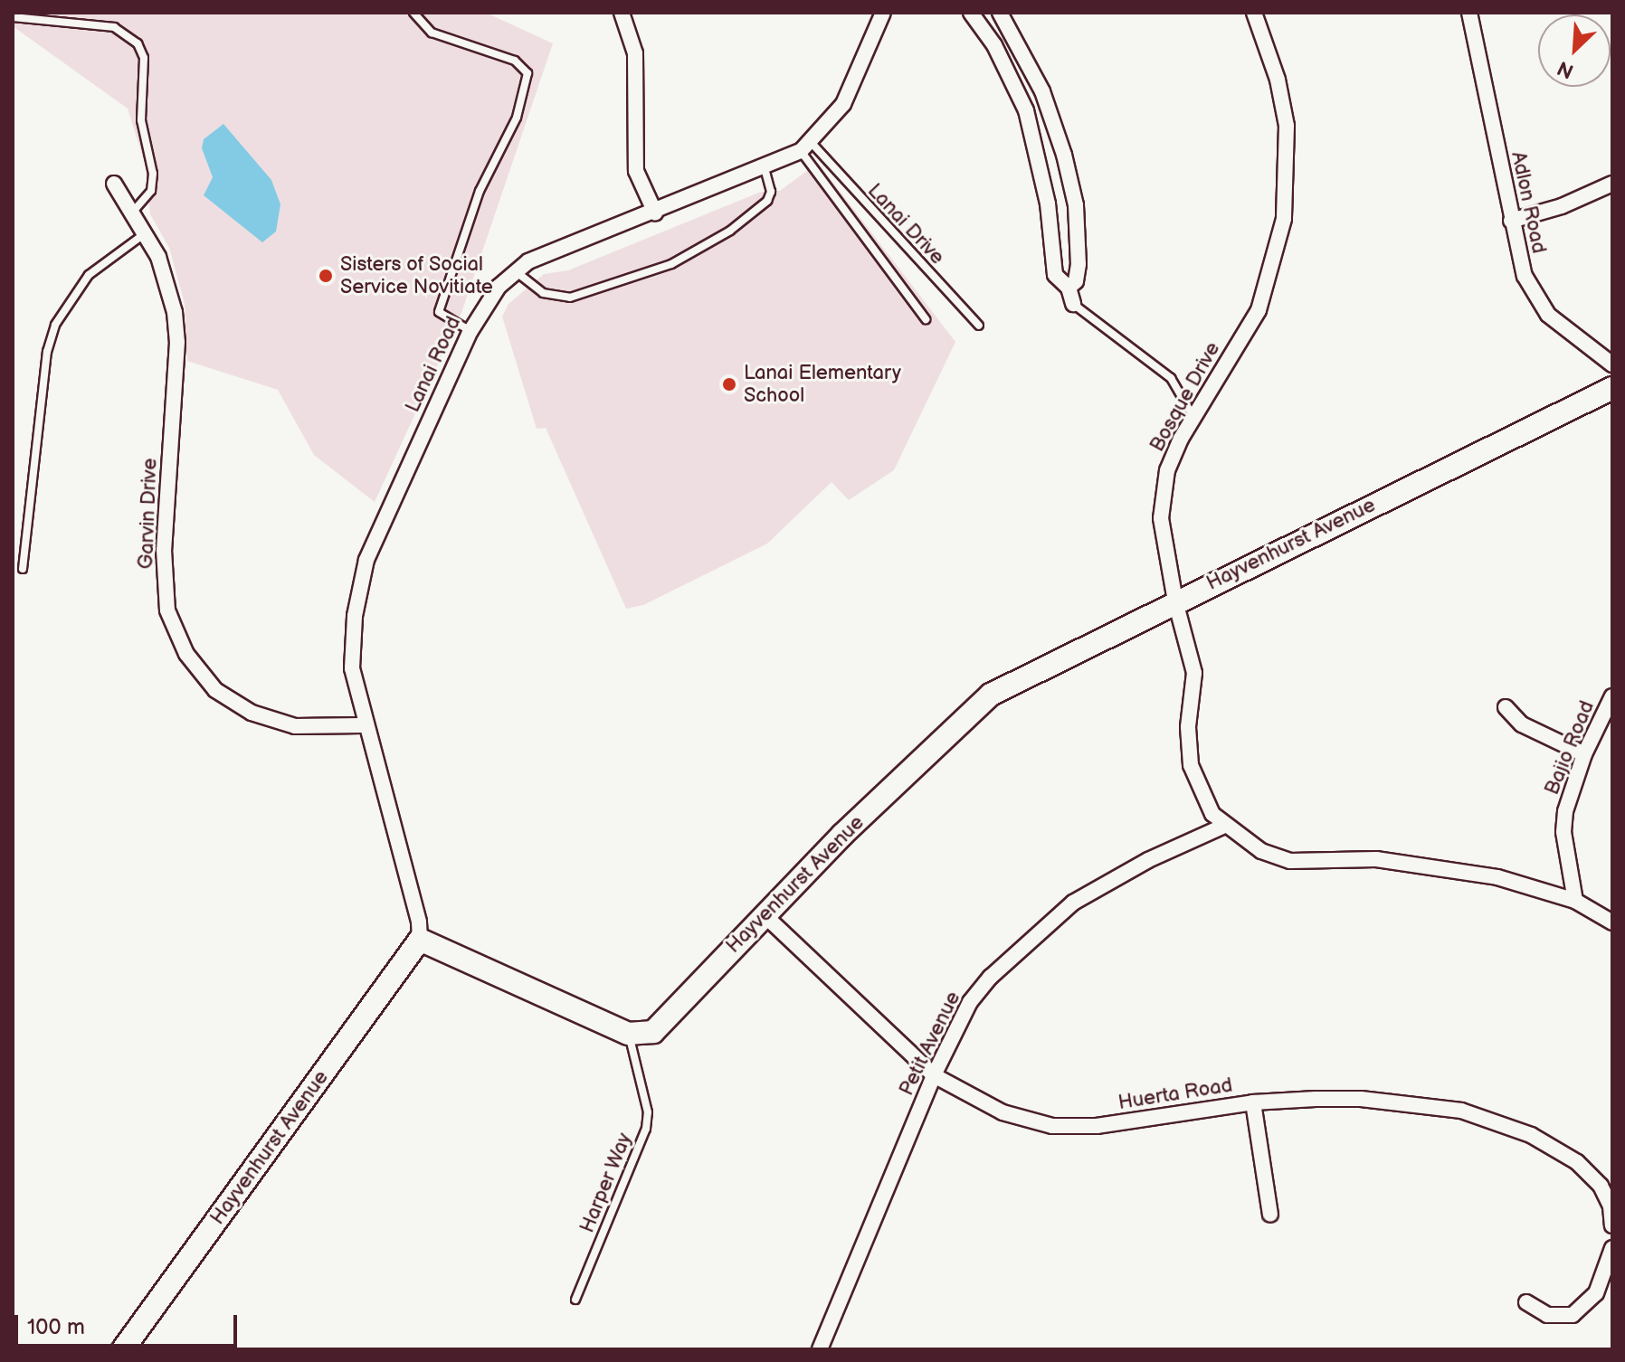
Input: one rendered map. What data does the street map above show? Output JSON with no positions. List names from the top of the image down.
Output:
{
  "streets": {
    "main road": ["Hayvenhurst Avenue"],
    "street": [
      "Adlon Road",
      "Lanai Road",
      "Bosque Drive",
      "Garvin Drive",
      "Bajio Road",
      "Petit Avenue",
      "Huerta Road"
    ],
    "lane": ["Lanai Drive", "Harper Way"]
  },
  "crossings": [
    ["Lanai Drive", "Lanai Road"],
    ["Lanai Road", "Garvin Drive"],
    ["Lanai Road", "Hayvenhurst Avenue"],
    ["Bosque Drive", "Hayvenhurst Avenue"],
    ["Bosque Drive", "Petit Avenue"],
    ["Hayvenhurst Avenue", "Huerta Road"],
    ["Hayvenhurst Avenue", "Harper Way"],
    ["Petit Avenue", "Huerta Road"]
  ],
  "places": ["Sisters of Social Service Novitiate", "Lanai Elementary School"],
  "scale_bar": "100 m",
  "north": "bottom left"
}
